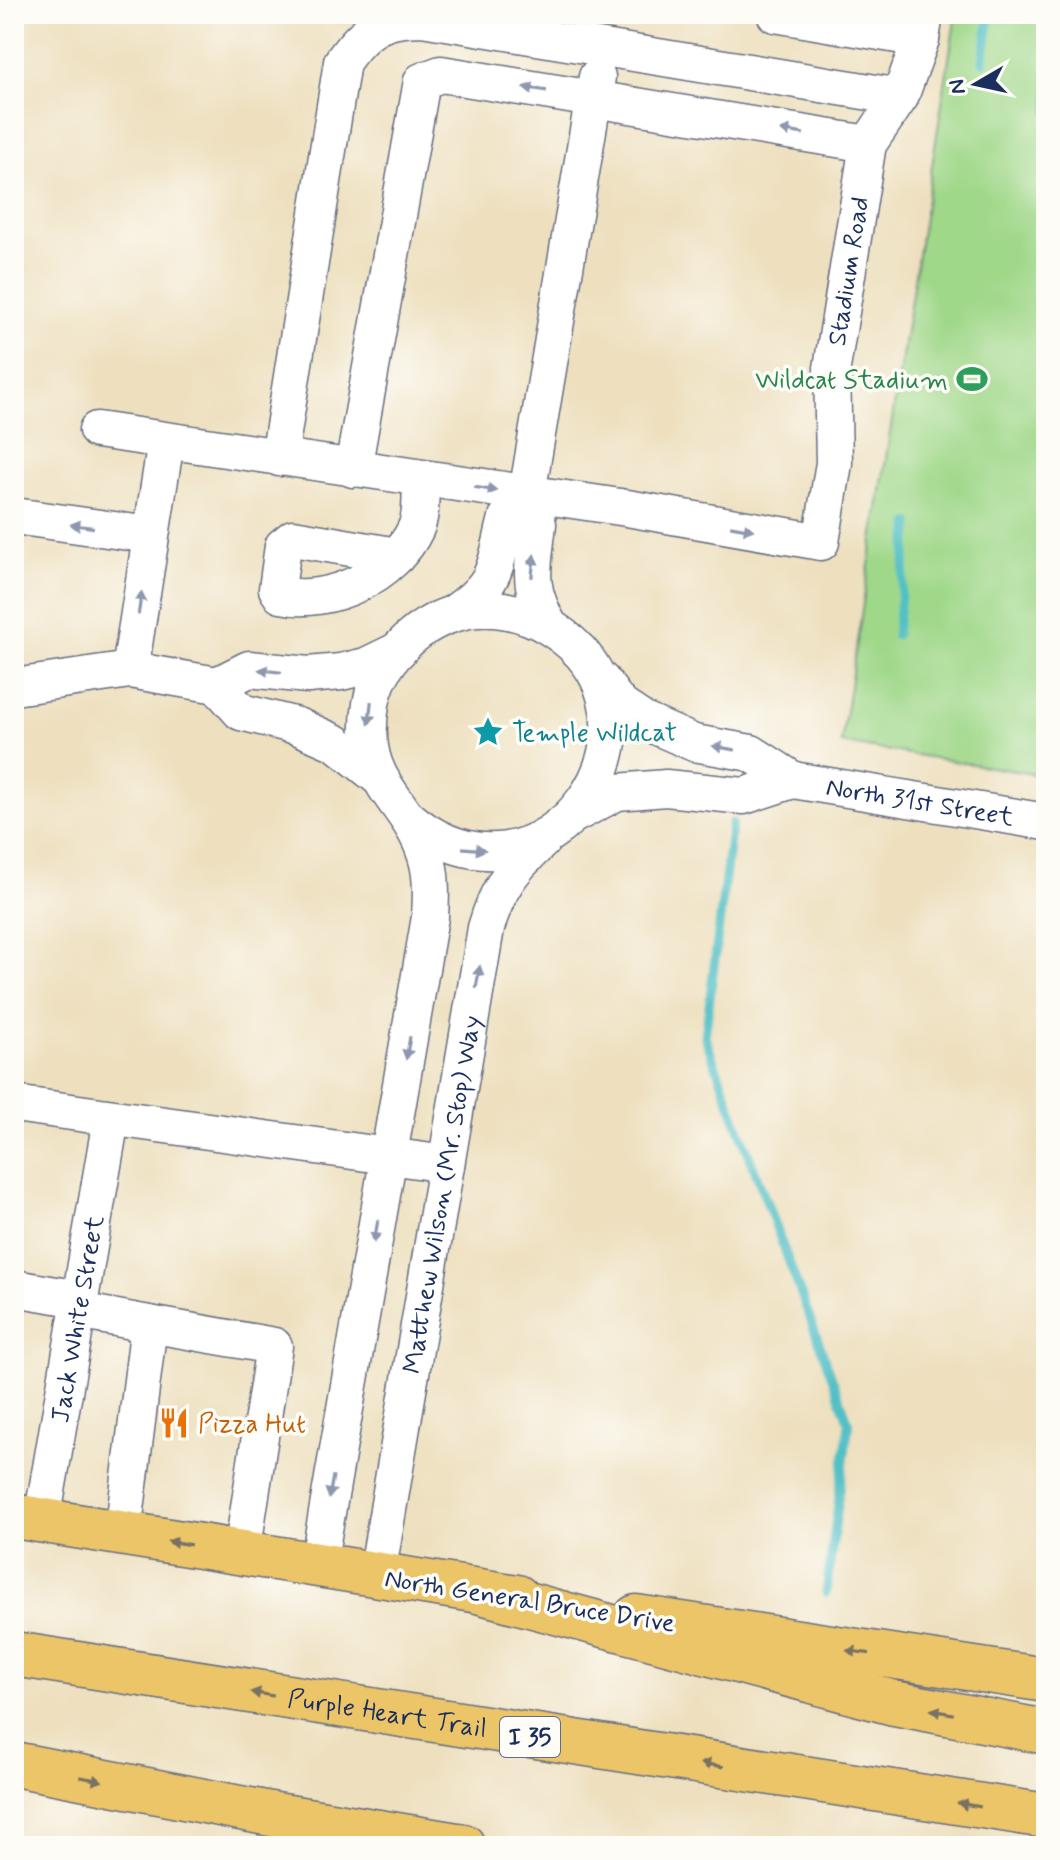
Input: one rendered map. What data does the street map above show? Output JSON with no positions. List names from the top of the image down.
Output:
{
  "streets": {
    "main road": ["North General Bruce Drive", "Purple Heart Trail", "I 35"],
    "street": [
      "Stadium Road",
      "North 31st Street",
      "Matthew Wilson (Mr. Stop) Way",
      "Jack White Street"
    ]
  },
  "crossings": [
    ["North 31st Street", "Matthew Wilson (Mr. Stop) Way"],
    ["Matthew Wilson (Mr. Stop) Way", "North General Bruce Drive"],
    ["Jack White Street", "North General Bruce Drive"]
  ],
  "places": {
    "sports": ["Wildcat Stadium"],
    "place": ["Temple Wildcat"],
    "restaurant": ["Pizza Hut"]
  },
  "north": "left"
}
